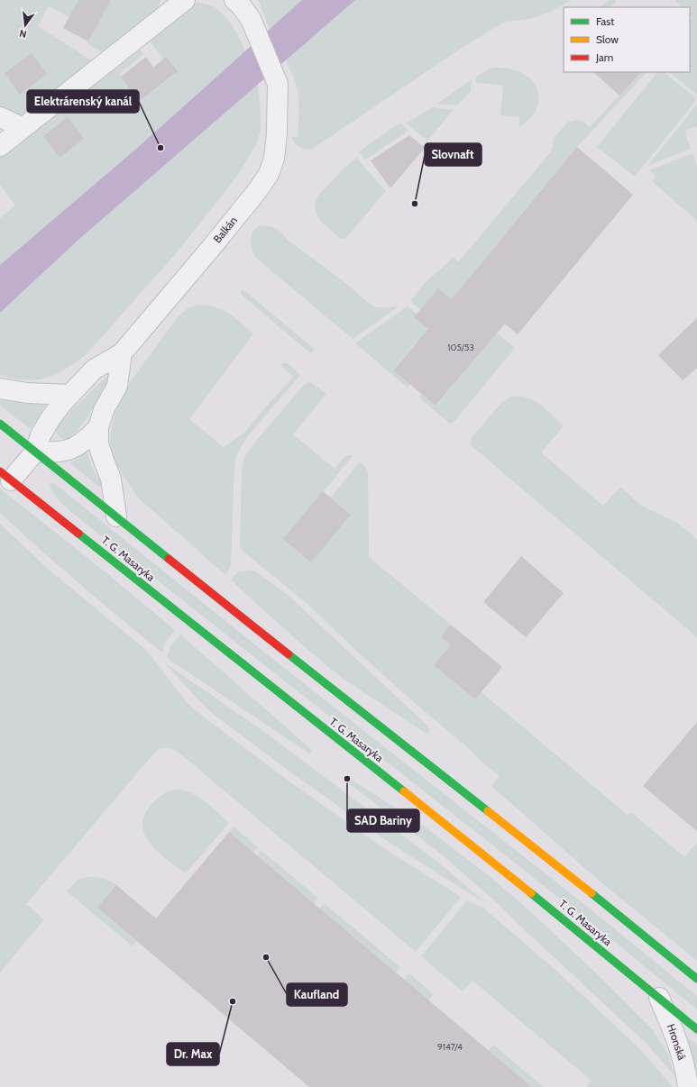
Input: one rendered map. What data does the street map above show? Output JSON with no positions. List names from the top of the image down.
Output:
{
  "streets": {
    "street": ["Balkán", "T. G. Masaryka", "Hronská"]
  },
  "crossings": [
    ["Balkán", "T. G. Masaryka"],
    ["T. G. Masaryka", "Hronská"]
  ],
  "places": [
    "Elektrárenský kanál",
    "Slovnaft",
    "SAD Bariny",
    "Kaufland",
    "Dr. Max"
  ],
  "house_numbers": ["105/53", "9147/4"],
  "legend": ["Fast", "Slow", "Jam"],
  "north": "bottom"
}
